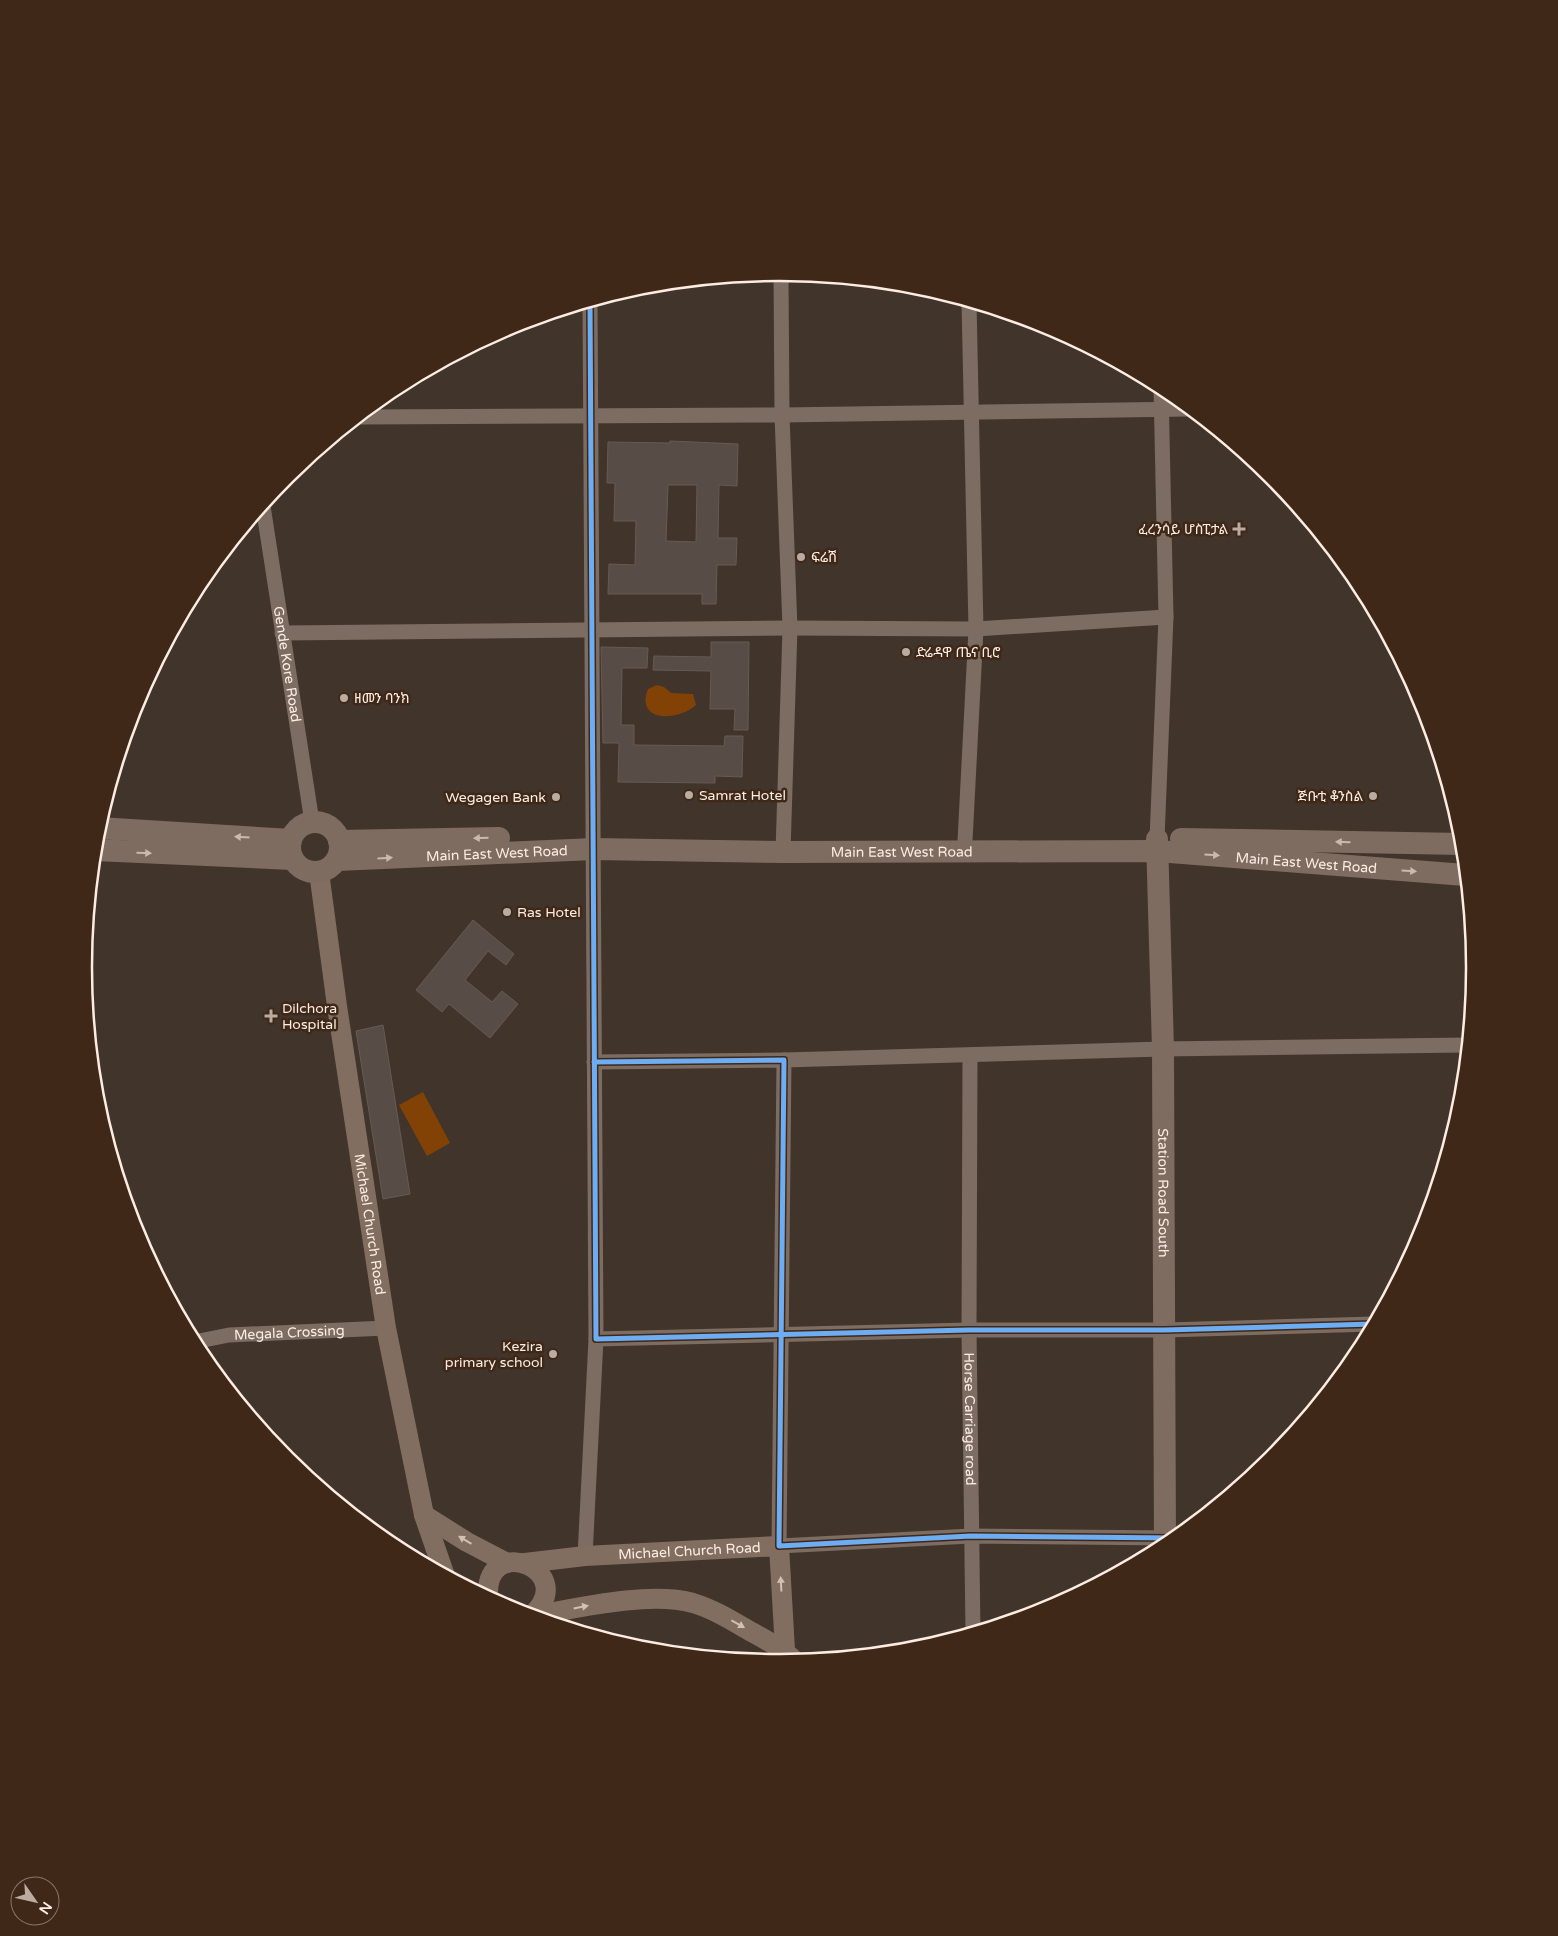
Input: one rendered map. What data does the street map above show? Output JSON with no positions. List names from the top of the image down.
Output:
{
  "streets": {
    "main road": ["Main East West Road", "Station Road South", "Michael Church Road"],
    "street": ["Gende Kore Road", "Megala Crossing", "Horse Carriage road"]
  },
  "crossings": [
    ["Gende Kore Road", "Main East West Road"],
    ["Gende Kore Road", "Michael Church Road"],
    ["Main East West Road", "Station Road South"],
    ["Main East West Road", "Michael Church Road"],
    ["Michael Church Road", "Megala Crossing"]
  ],
  "places": {
    "health": ["ፈረንሳይ ሆስፒታል", "Dilchora Hospital"],
    "other": [
      "ፍሬሽ",
      "ድሬዳዋ ጤና ቢሮ",
      "ዘመን ባንክ",
      "Samrat Hotel",
      "ጅቡቲ ቆንስል",
      "Wegagen Bank",
      "Ras Hotel",
      "Kezira primary school"
    ]
  },
  "north": "bottom right"
}
